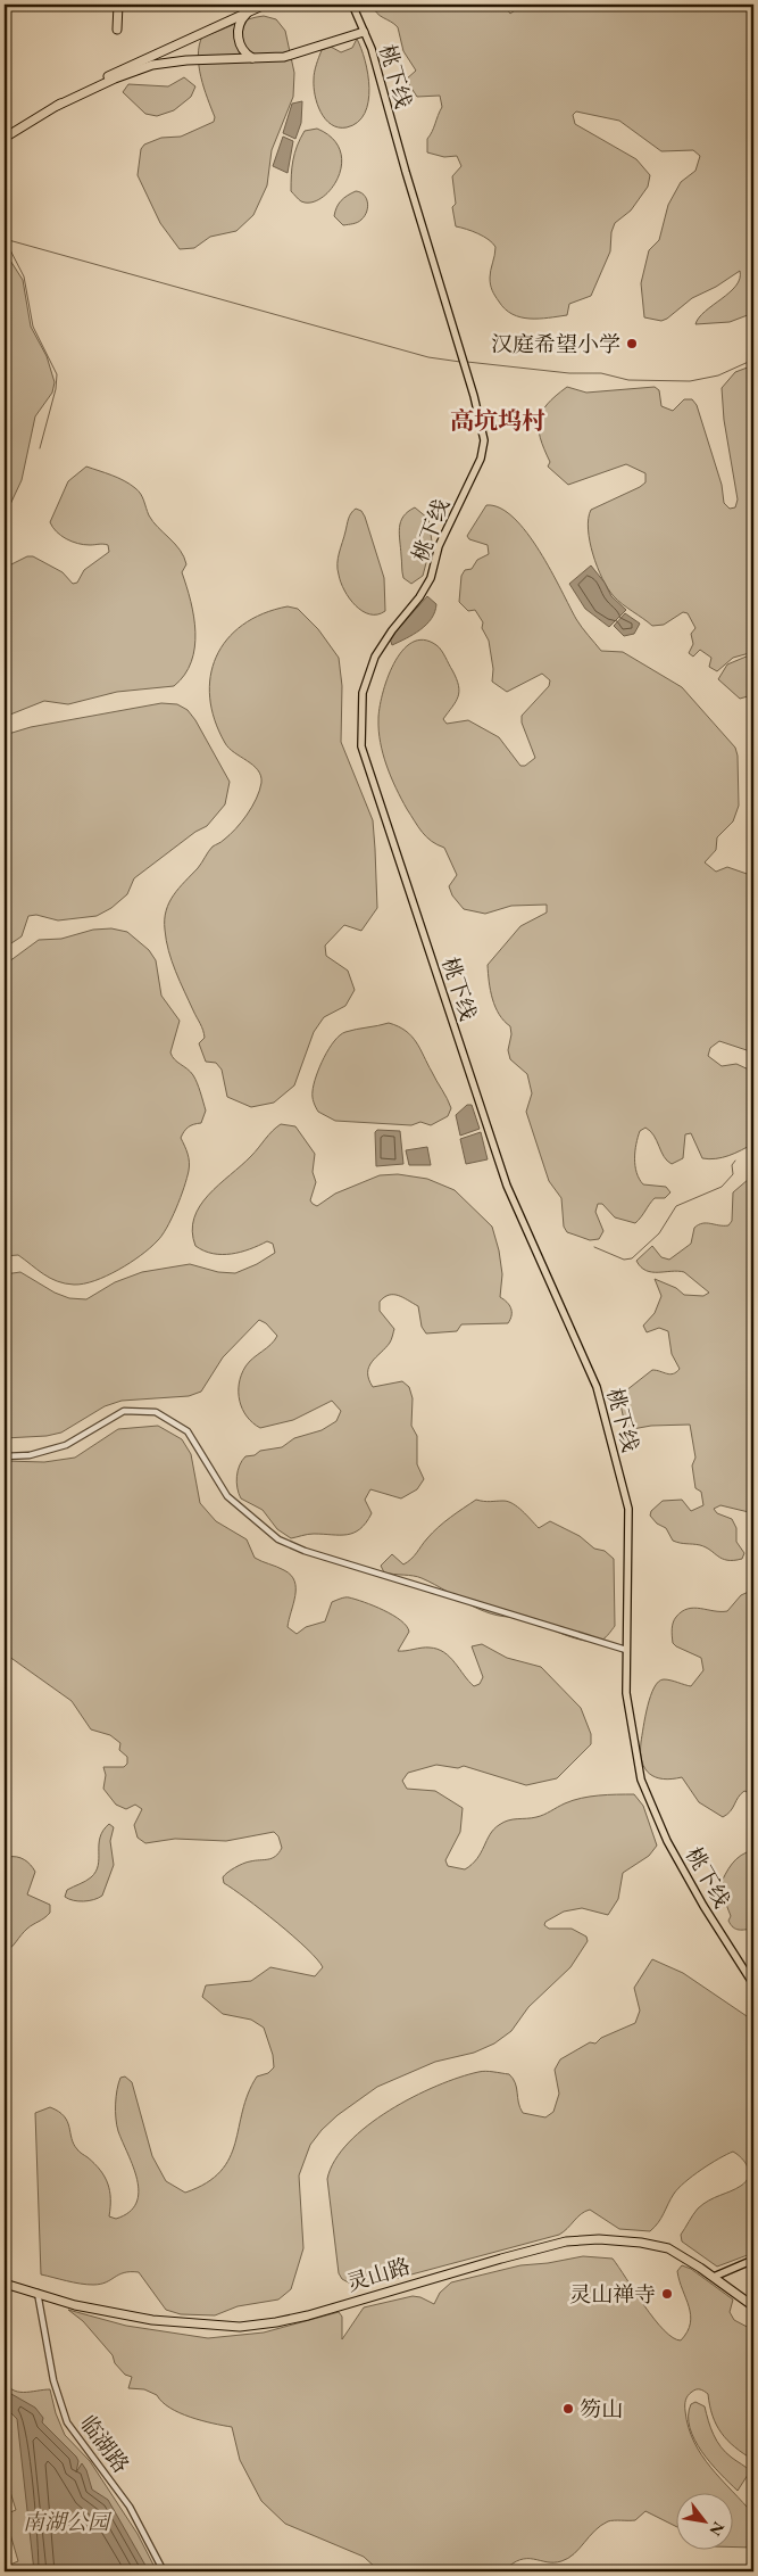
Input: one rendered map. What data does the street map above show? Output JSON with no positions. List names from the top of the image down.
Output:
{
  "streets": {
    "highway": ["灵山路"],
    "main road": ["桃下线"],
    "street": ["临湖路"]
  },
  "crossings": [
    ["灵山路", "临湖路"]
  ],
  "districts": ["高坑坞村"],
  "parks": ["南湖公园"],
  "places": ["汉庭希望小学", "灵山禅寺", "笏山"],
  "north": "bottom right"
}
